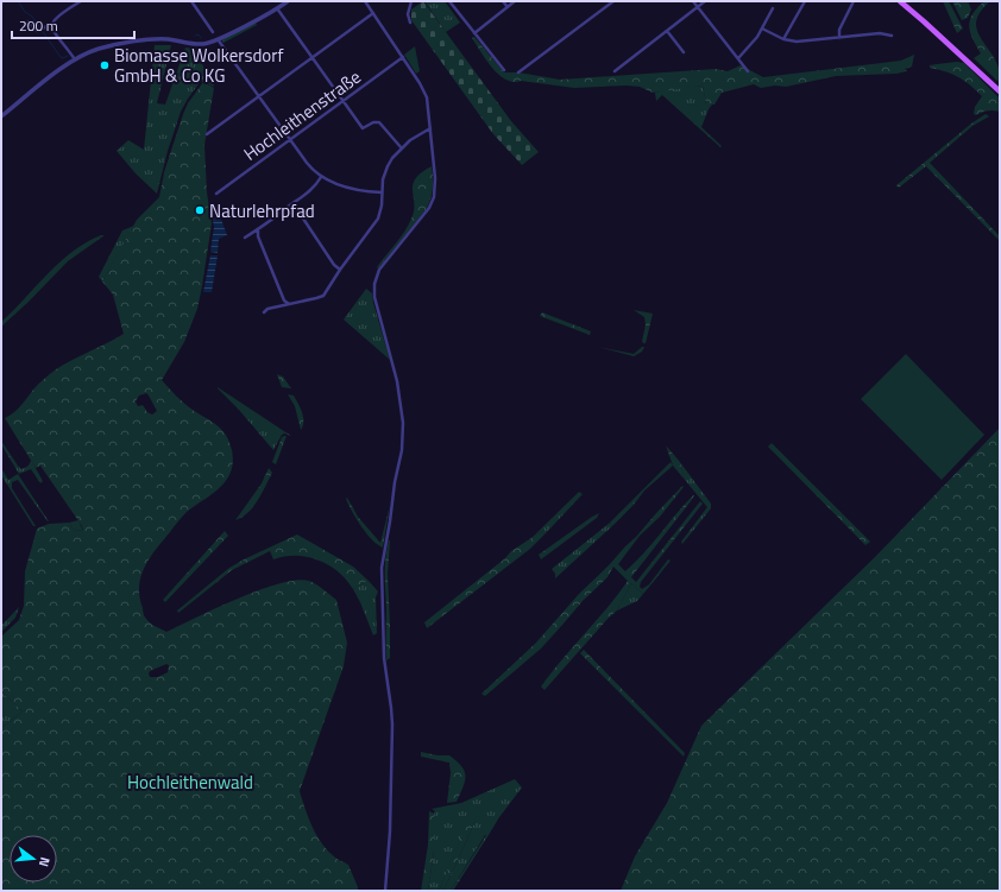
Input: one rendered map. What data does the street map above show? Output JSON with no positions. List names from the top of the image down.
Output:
{
  "streets": {
    "street": ["Hochleithenstraße"]
  },
  "parks": ["Hochleithenwald"],
  "places": ["Biomasse Wolkersdorf GmbH & Co KG", "Naturlehrpfad"],
  "scale_bar": "200 m",
  "north": "right"
}
